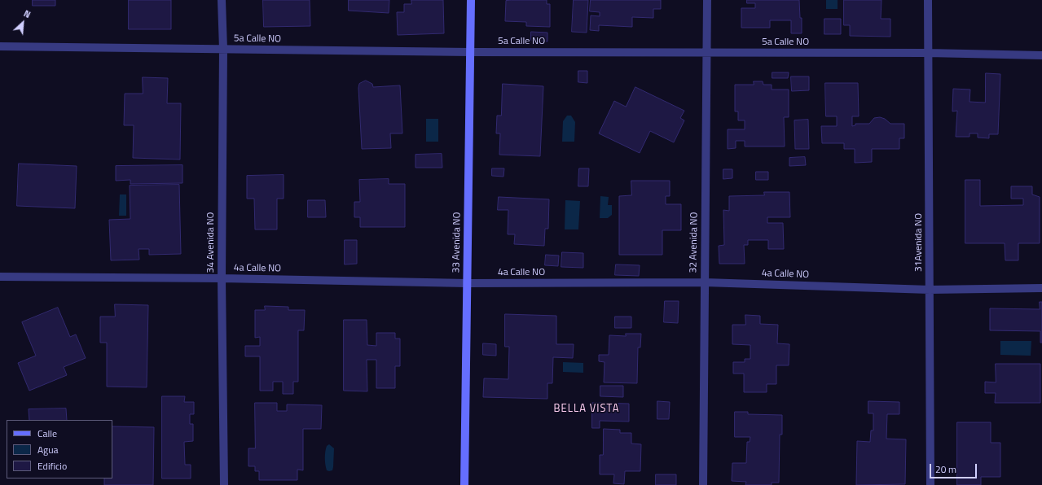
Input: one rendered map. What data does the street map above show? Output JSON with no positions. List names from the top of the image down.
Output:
{
  "streets": {
    "street": [
      "5a Calle NO",
      "34 Avenida NO",
      "33 Avenida NO",
      "32 Avenida NO",
      "31Avenida NO",
      "4a Calle NO"
    ]
  },
  "crossings": [
    ["5a Calle NO", "34 Avenida NO"],
    ["5a Calle NO", "33 Avenida NO"],
    ["5a Calle NO", "32 Avenida NO"],
    ["5a Calle NO", "31Avenida NO"],
    ["34 Avenida NO", "4a Calle NO"],
    ["33 Avenida NO", "4a Calle NO"],
    ["32 Avenida NO", "4a Calle NO"],
    ["31Avenida NO", "4a Calle NO"]
  ],
  "districts": ["BELLA VISTA"],
  "legend": ["Calle", "Agua", "Edificio"],
  "scale_bar": "20 m",
  "north": "top right"
}
